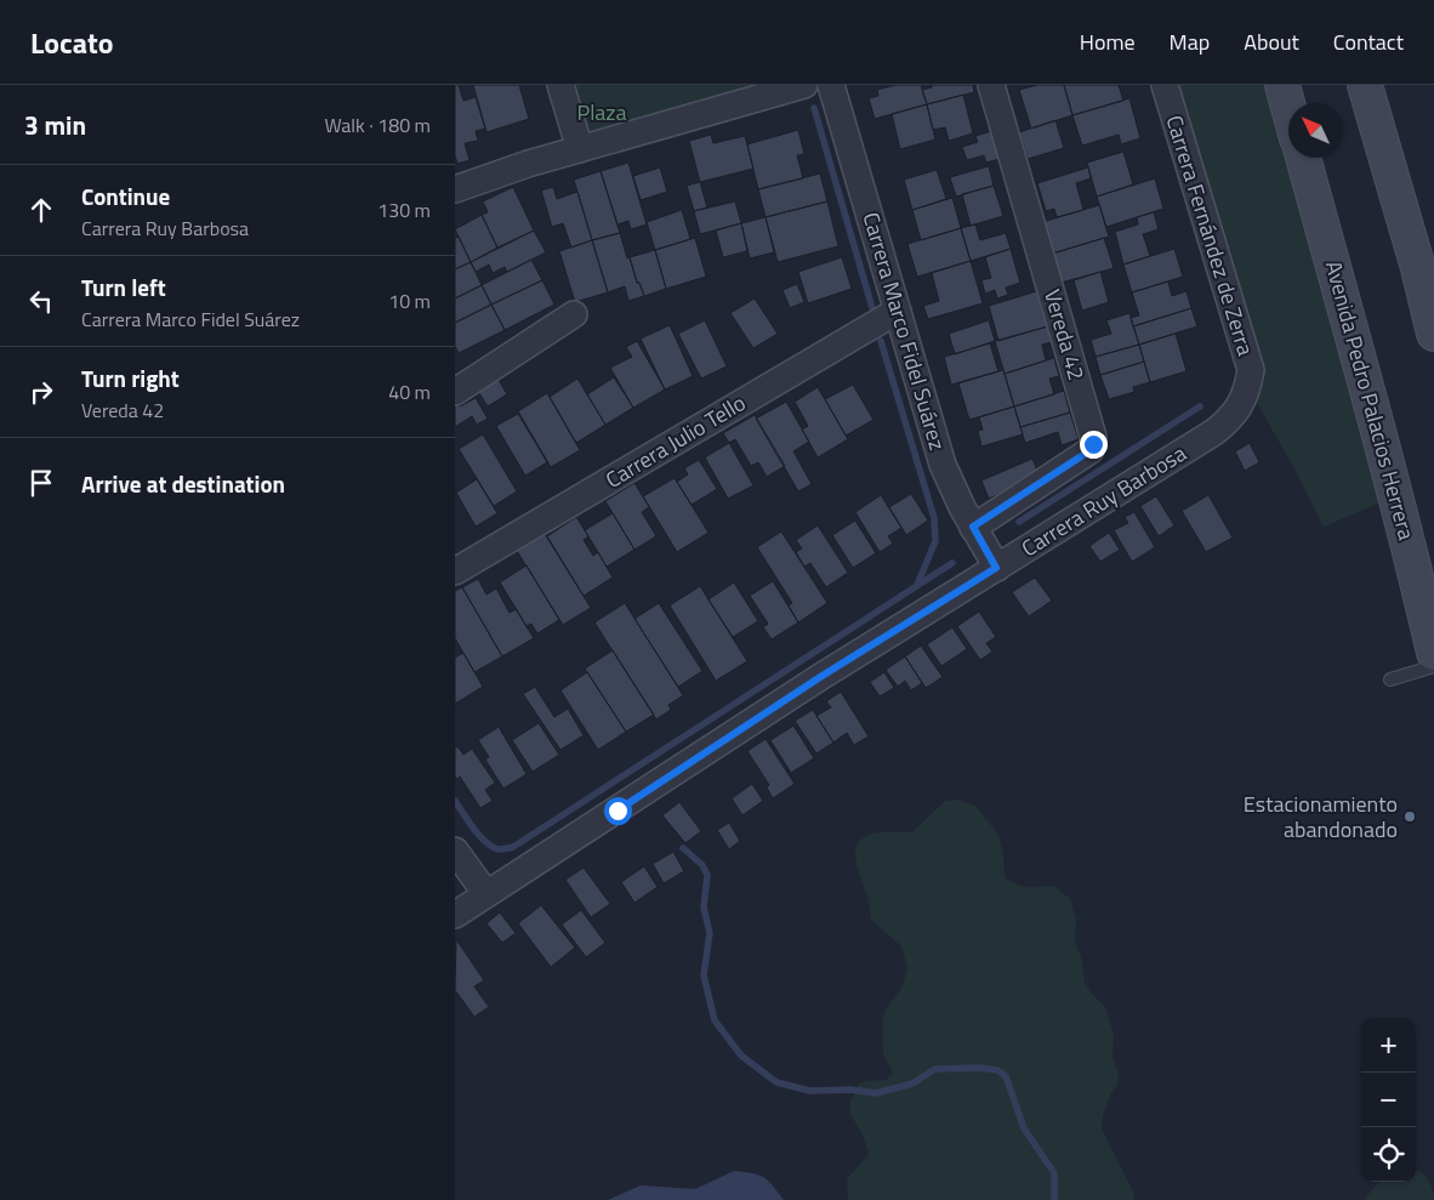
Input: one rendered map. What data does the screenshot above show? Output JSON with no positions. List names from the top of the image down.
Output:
{
  "streets": {
    "main road": ["Avenida Pedro Palacios Herrera"],
    "street": [
      "Carrera Fernández de Zerra",
      "Carrera Marco Fidel Suárez",
      "Vereda 42",
      "Carrera Julio Tello",
      "Carrera Ruy Barbosa"
    ]
  },
  "crossings": [
    ["Carrera Fernández de Zerra", "Carrera Ruy Barbosa"],
    ["Carrera Marco Fidel Suárez", "Vereda 42"],
    ["Carrera Marco Fidel Suárez", "Carrera Julio Tello"],
    ["Carrera Marco Fidel Suárez", "Carrera Ruy Barbosa"]
  ],
  "parks": ["Plaza"],
  "places": ["Estacionamiento abandonado"],
  "north": "top left",
  "page": {
    "header": "Locato",
    "nav": [
      "Home",
      "Map",
      "About",
      "Contact"
    ],
    "heading": ["3 min", "Walk · 180 m"],
    "list": [
      ["Continue", "Carrera Ruy Barbosa", "130 m"],
      ["Turn left", "Carrera Marco Fidel Suárez", "10 m"],
      ["Turn right", "Vereda 42", "40 m"],
      "Arrive at destination"
    ],
    "map_buttons": ["+", "−"]
  }
}
